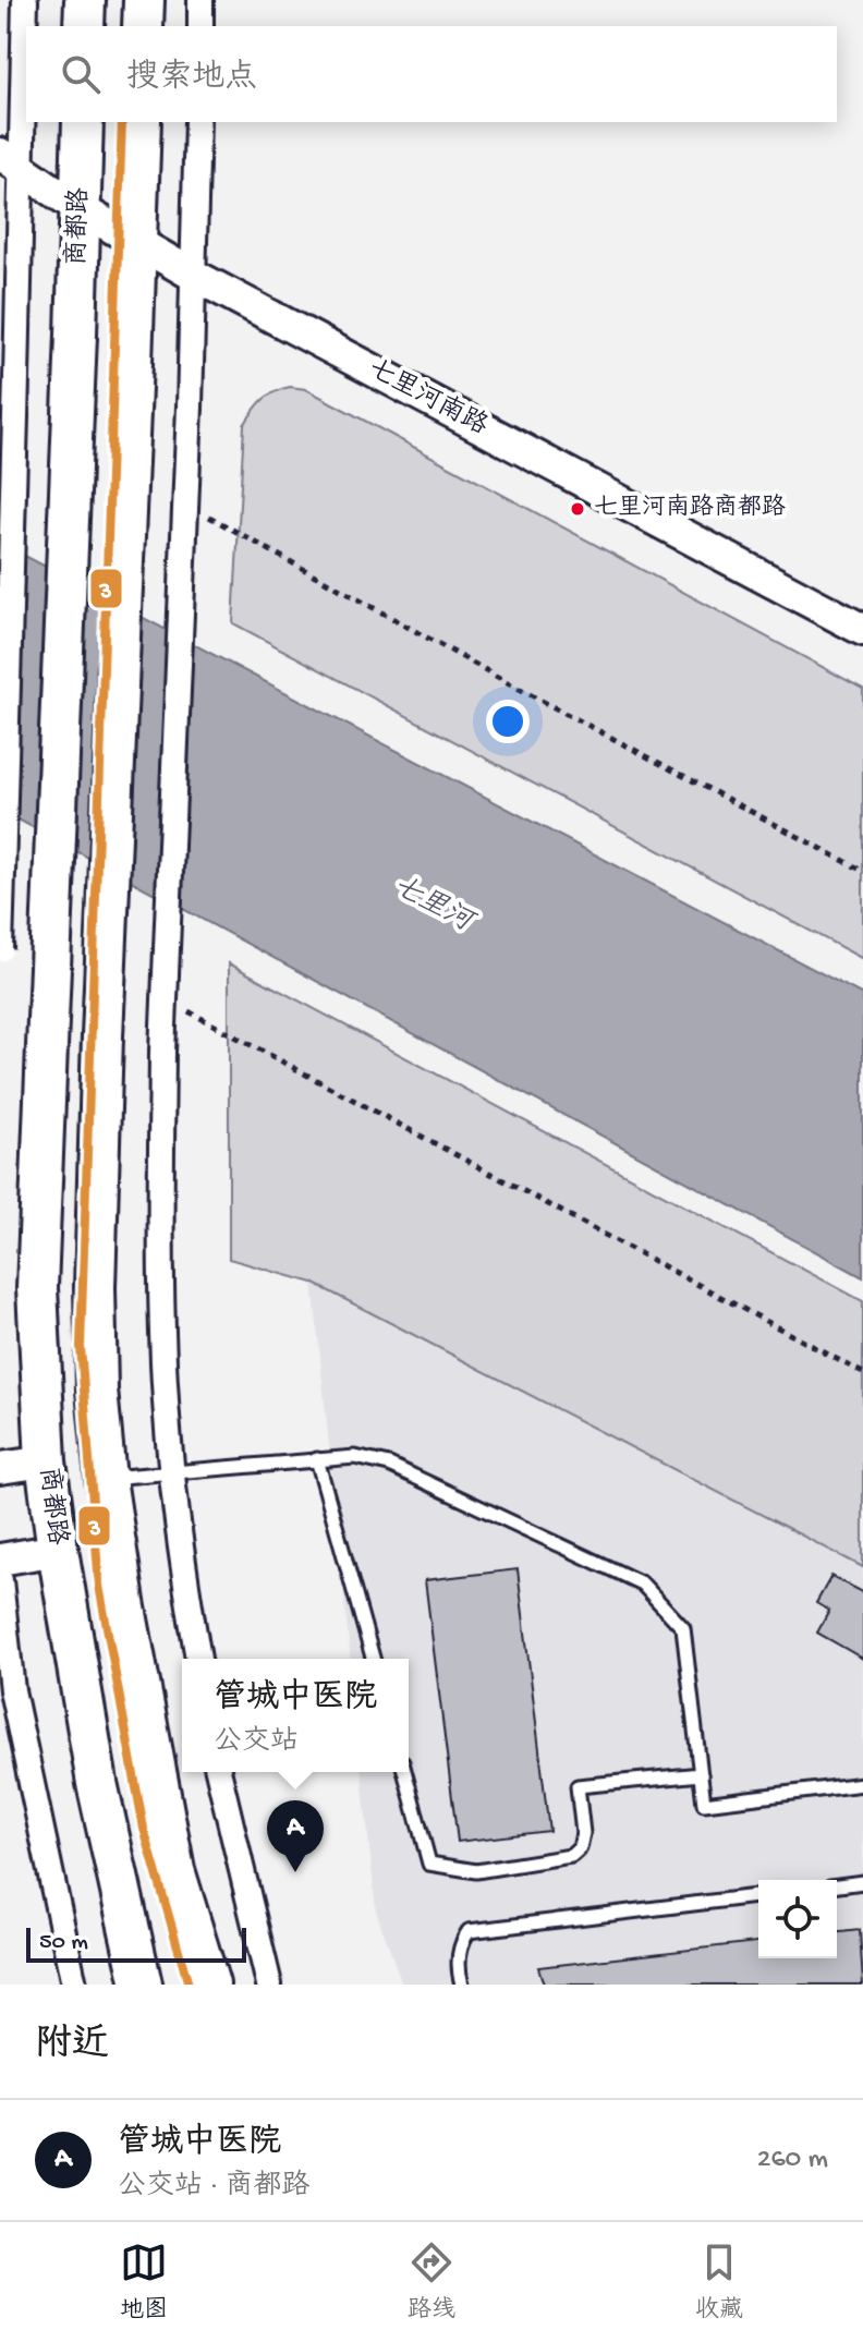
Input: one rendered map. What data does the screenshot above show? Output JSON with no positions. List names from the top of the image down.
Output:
{
  "streets": {
    "main road": ["商都路"],
    "street": ["七里河南路"]
  },
  "crossings": [
    ["商都路", "七里河南路"]
  ],
  "water": ["七里河"],
  "places": ["七里河南路商都路"],
  "lines": ["transit line 3"],
  "scale_bar": "50 m",
  "page": {
    "search": "搜索地点",
    "popup": ["管城中医院", "公交站"],
    "pins": "A",
    "scale": "50 m",
    "heading": "附近",
    "list": [
      {
        "mark": "A",
        "name": "管城中医院",
        "note": "公交站 · 商都路",
        "value": "260 m"
      }
    ],
    "nav": ["地图", "路线", "收藏"]
  }
}
